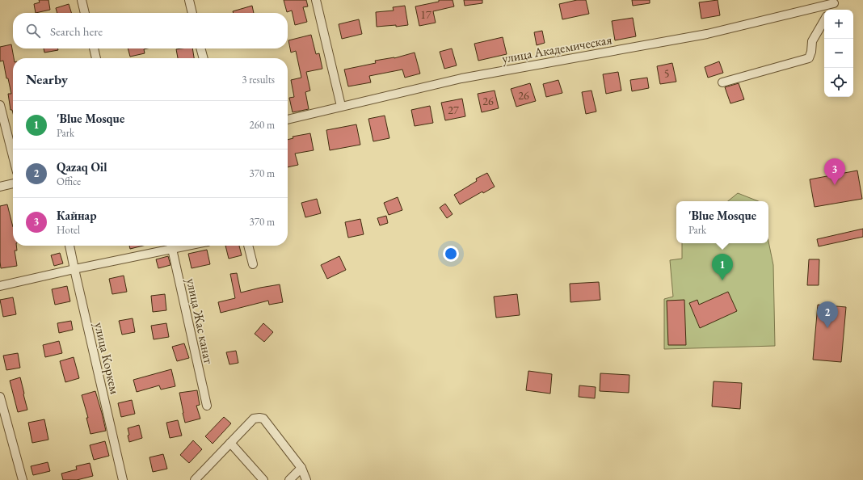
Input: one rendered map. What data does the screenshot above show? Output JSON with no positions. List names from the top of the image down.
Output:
{
  "streets": {
    "street": ["улица Академическая", "улица Жас канат", "улица Коркем"]
  },
  "house_numbers": [
    "17",
    "5",
    "26",
    "26",
    "27"
  ],
  "page": {
    "map_buttons": ["+", "−"],
    "search": "Search here",
    "heading": ["Nearby", "3 results"],
    "list": [
      {
        "mark": "1",
        "name": "'Blue Mosque",
        "note": "Park",
        "value": "260 m"
      },
      {
        "mark": "2",
        "name": "Qazaq Oil",
        "note": "Office",
        "value": "370 m"
      },
      {
        "mark": "3",
        "name": "Кайнар",
        "note": "Hotel",
        "value": "370 m"
      }
    ],
    "pins": ["3", "1", "2"],
    "popup": ["'Blue Mosque", "Park"]
  }
}
